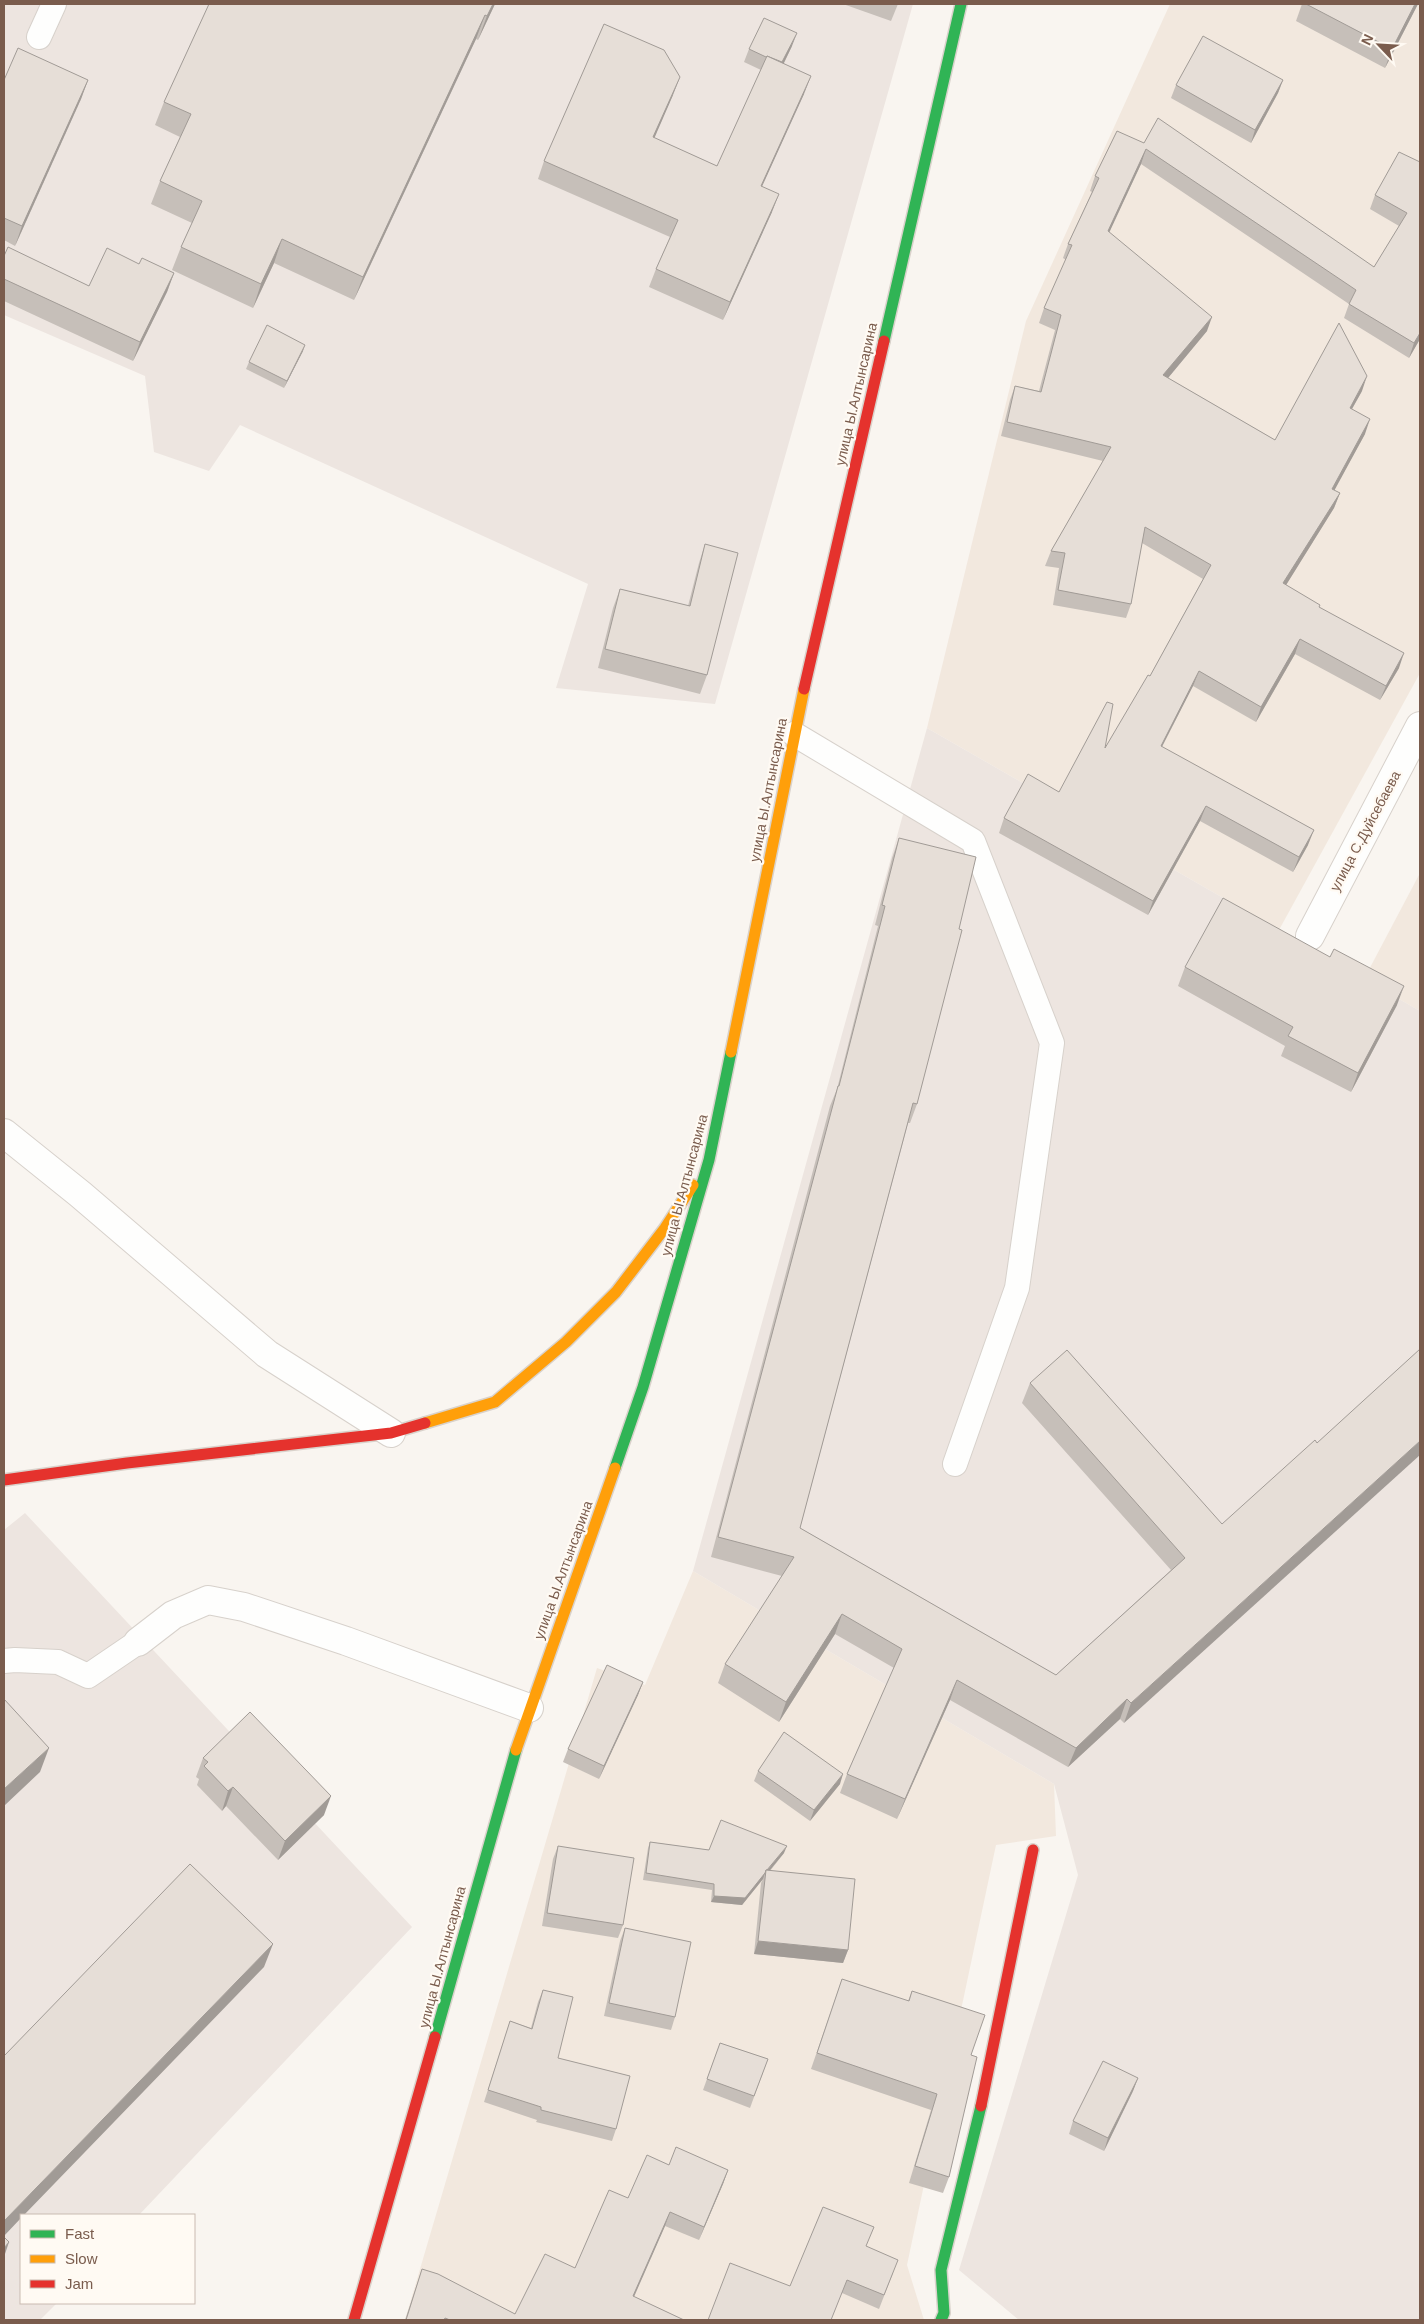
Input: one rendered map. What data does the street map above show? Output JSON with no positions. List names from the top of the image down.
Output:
{
  "streets": {
    "street": ["улица Ы.Алтынсарина", "улица С.Дуйсебаева"]
  },
  "legend": ["Fast", "Slow", "Jam"],
  "north": "top left"
}
